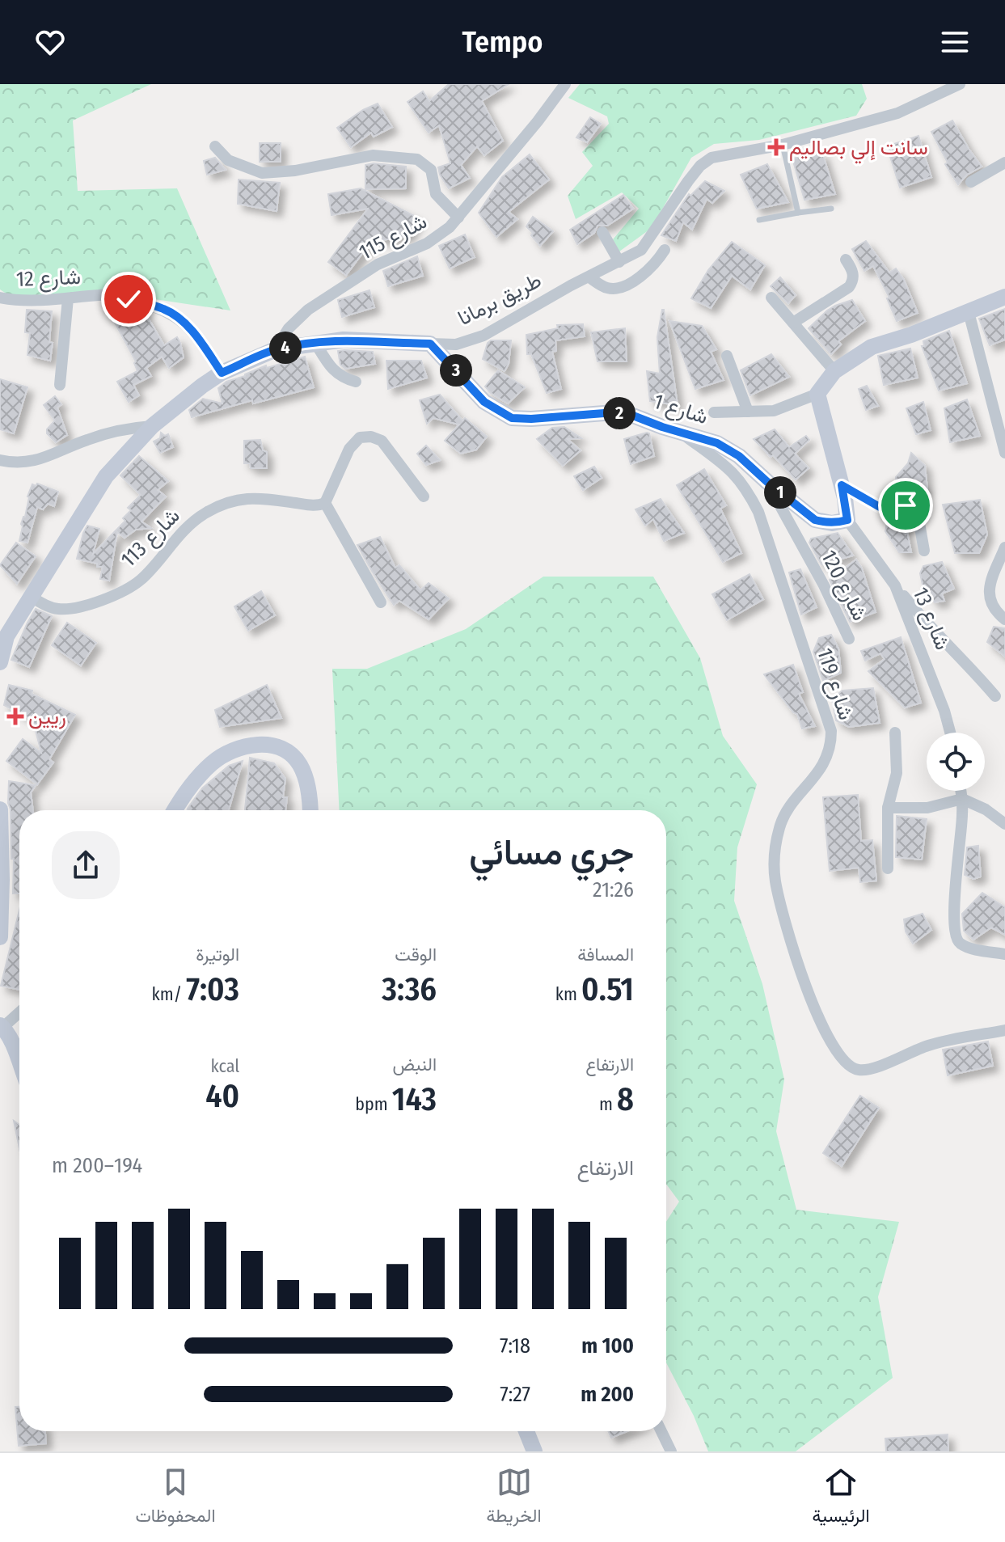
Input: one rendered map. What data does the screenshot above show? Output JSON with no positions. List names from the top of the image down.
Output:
{
  "streets": {
    "street": [
      "شارع 115",
      "شارع 12",
      "طريق برمانا",
      "شارع 1",
      "شارع 113",
      "شارع 120",
      "شارع 13",
      "شارع 119"
    ]
  },
  "crossings": [
    ["شارع 115", "طريق برمانا"],
    ["شارع 12", "طريق برمانا"],
    ["طريق برمانا", "شارع 1"],
    ["طريق برمانا", "شارع 113"],
    ["شارع 1", "شارع 120"],
    ["شارع 1", "شارع 13"],
    ["شارع 1", "شارع 119"]
  ],
  "places": {
    "health": ["سانت إلي بصاليم", "ريين"]
  },
  "page": {
    "header": "Tempo",
    "pins": [
      "4",
      "3",
      "2",
      "1"
    ],
    "heading": ["جري مسائي", "21:26"],
    "stats": [
      ["المسافة", "0.51 km"],
      ["الوقت", "3:36"],
      ["الوتيرة", "7:03 /km"],
      ["الارتفاع", "8 m"],
      ["النبض", "143 bpm"],
      ["kcal", "40"]
    ],
    "chart": ["الارتفاع", "194–200 m"],
    "list": [
      {
        "name": "100 m",
        "note": "7:18"
      },
      {
        "name": "200 m",
        "note": "7:27"
      }
    ],
    "tabs": ["الرئيسية", "الخريطة", "المحفوظات"]
  }
}
